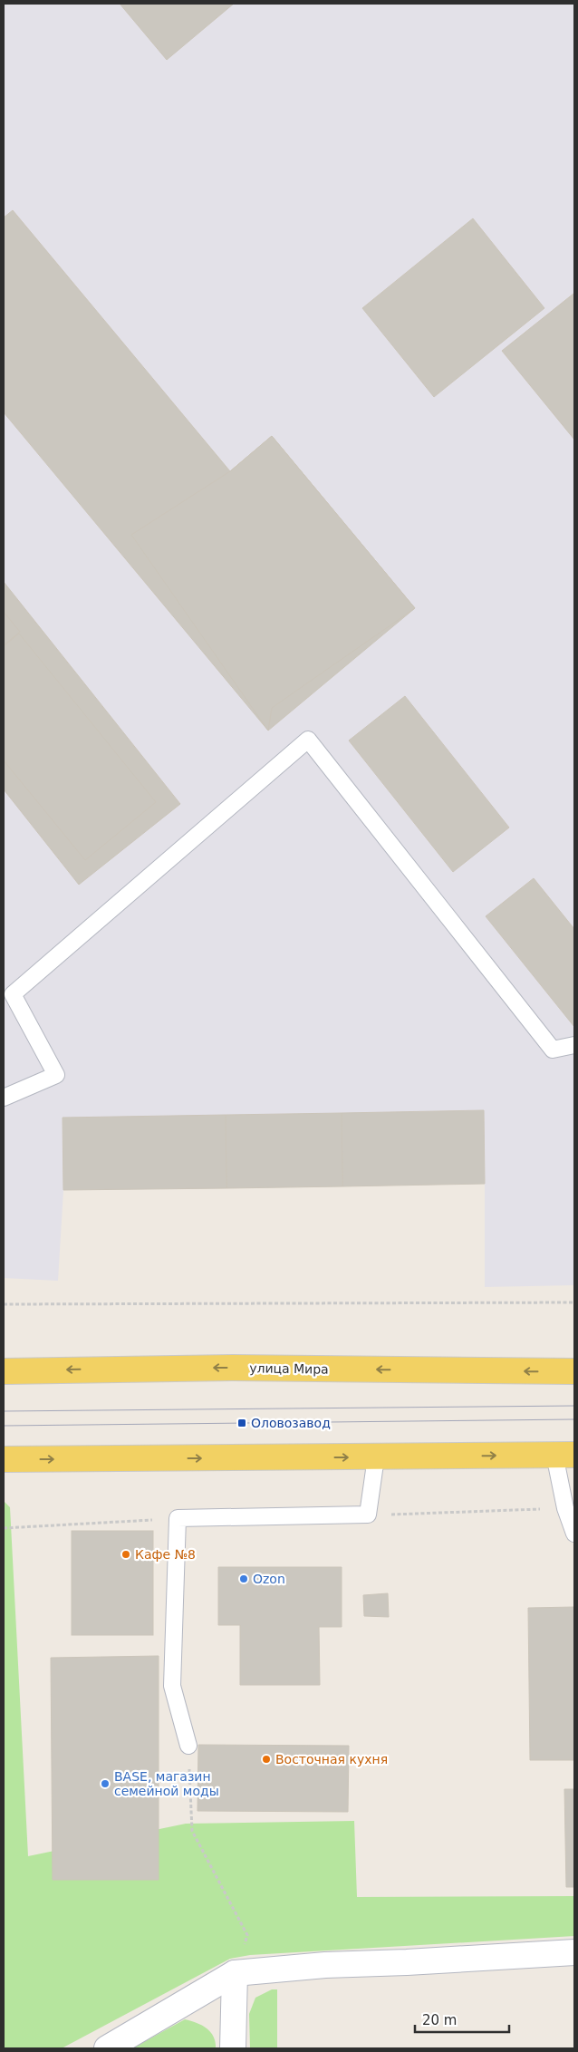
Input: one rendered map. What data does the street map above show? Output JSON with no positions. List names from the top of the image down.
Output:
{
  "streets": {
    "main road": ["улица Мира"]
  },
  "places": {
    "transit": ["Оловозавод"],
    "other": [
      "Кафе №8",
      "Ozon",
      "Восточная кухня",
      "BASE, магазин семейной моды"
    ]
  },
  "scale_bar": "20 m"
}
